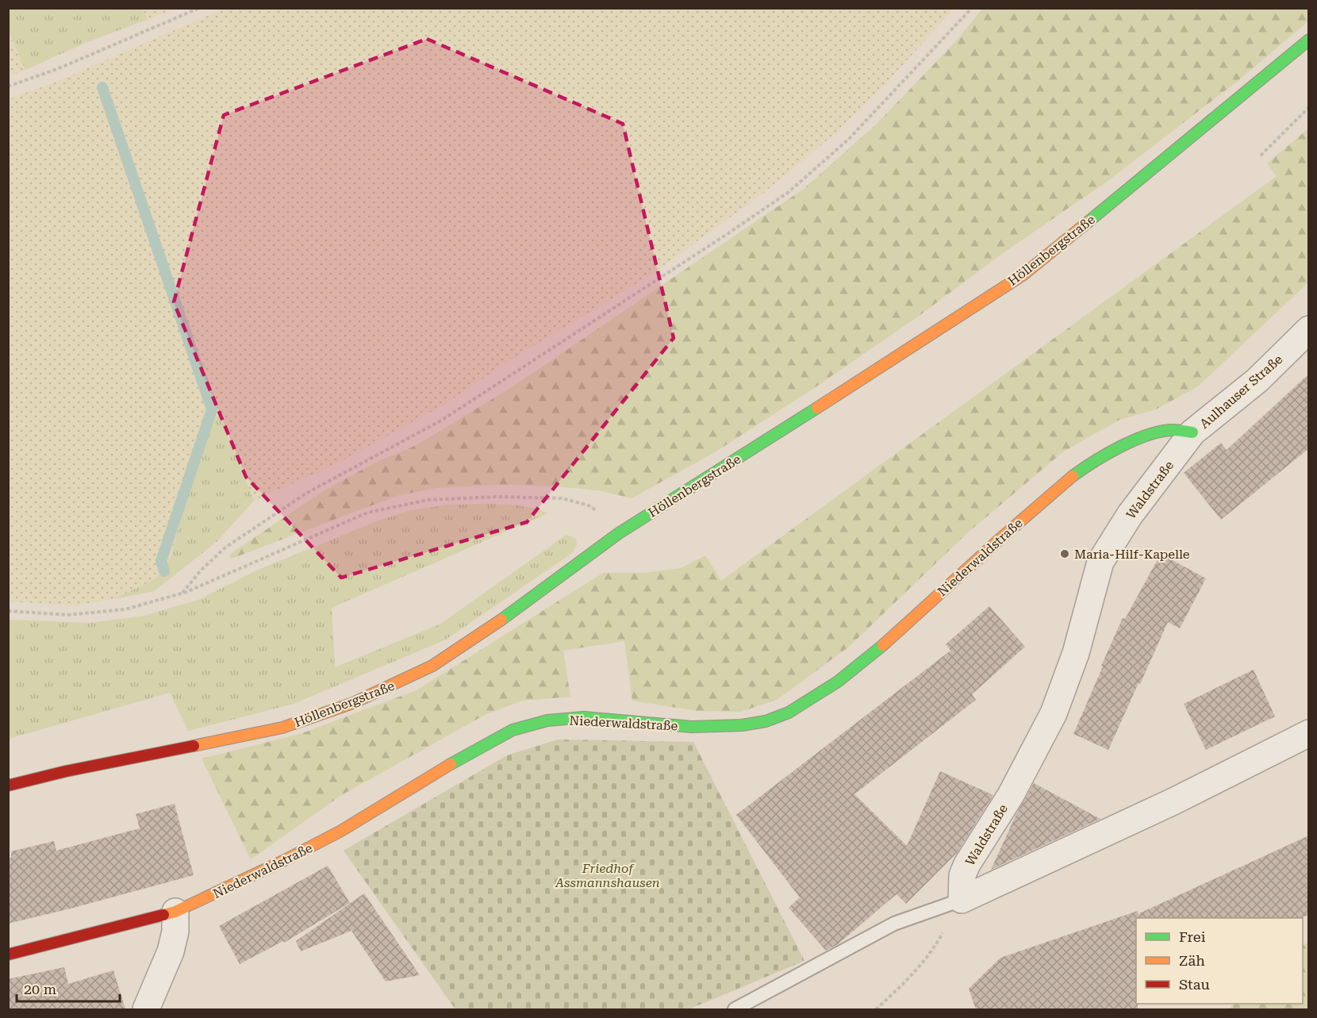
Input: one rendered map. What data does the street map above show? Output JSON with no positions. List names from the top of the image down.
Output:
{
  "streets": {
    "main road": ["Höllenbergstraße", "Niederwaldstraße"],
    "street": ["Aulhauser Straße", "Waldstraße"]
  },
  "crossings": [
    ["Aulhauser Straße", "Waldstraße"],
    ["Aulhauser Straße", "Niederwaldstraße"],
    ["Waldstraße", "Niederwaldstraße"]
  ],
  "parks": ["Friedhof Assmannshausen"],
  "places": ["Maria-Hilf-Kapelle"],
  "legend": ["Frei", "Zäh", "Stau"],
  "scale_bar": "20 m"
}
